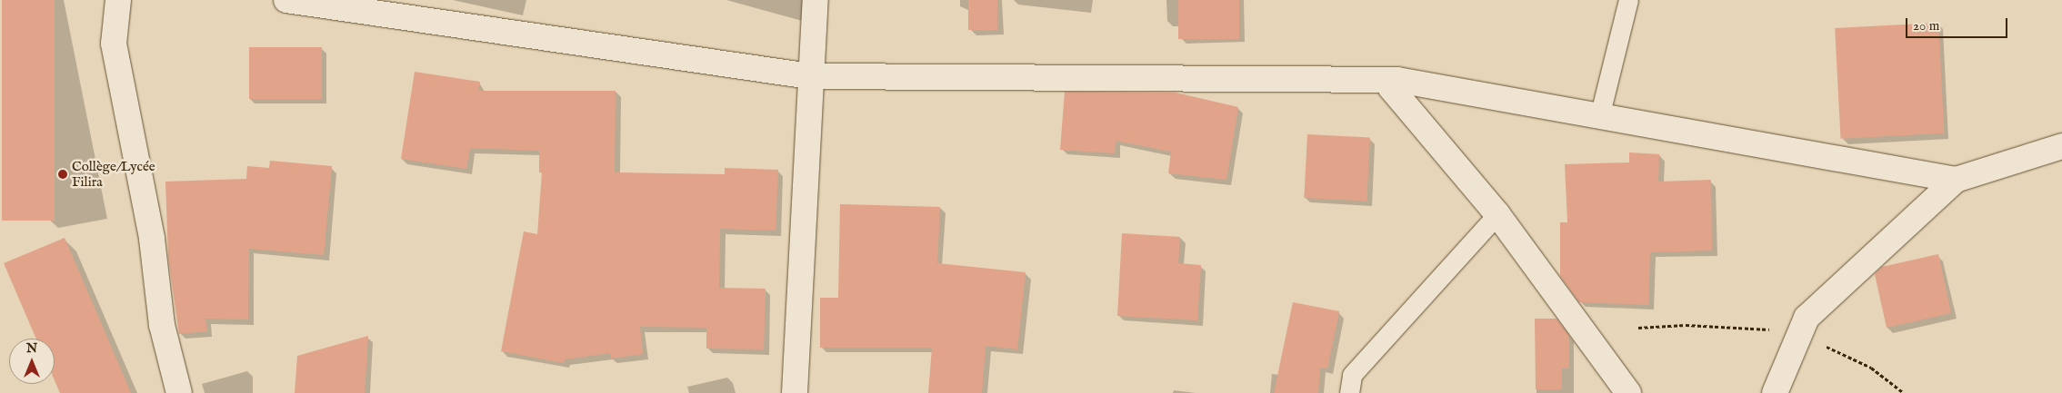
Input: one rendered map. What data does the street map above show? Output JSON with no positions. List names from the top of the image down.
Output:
{
  "places": ["Collège/Lycée Filira"],
  "scale_bar": "20 m",
  "north": "top"
}
